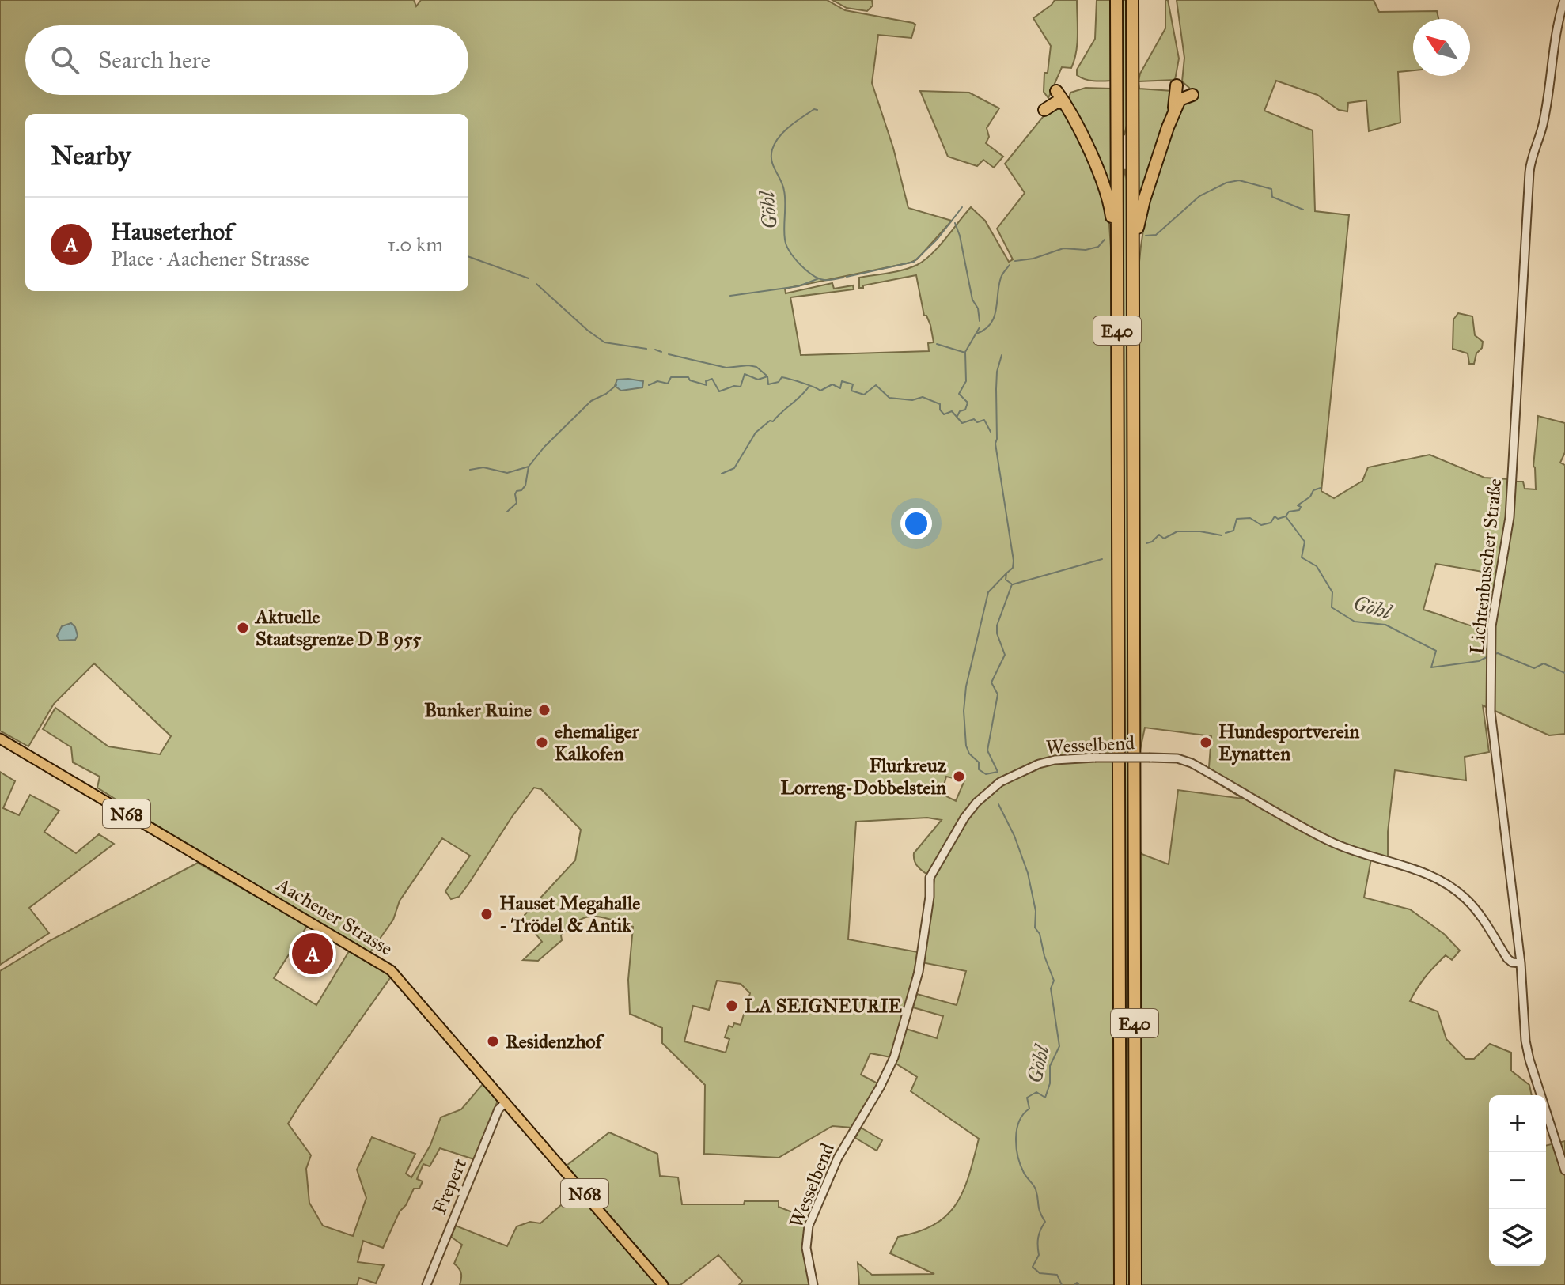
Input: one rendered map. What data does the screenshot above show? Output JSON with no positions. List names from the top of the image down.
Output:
{
  "streets": {
    "highway": ["E40"],
    "main road": ["N68", "Aachener Strasse"],
    "street": ["Lichtenbuscher Straße", "Wesselbend", "Frepert"]
  },
  "crossings": [
    ["Lichtenbuscher Straße", "Wesselbend"],
    ["Aachener Strasse", "Frepert"]
  ],
  "water": ["Göhl"],
  "places": [
    "Aktuelle Staatsgrenze D B 955",
    "Bunker Ruine",
    "ehemaliger Kalkofen",
    "Hundesportverein Eynatten",
    "Flurkreuz Lorreng-Dobbelstein",
    "Hauset Megahalle - Trödel & Antik",
    "LA SEIGNEURIE",
    "Residenzhof"
  ],
  "north": "top left",
  "page": {
    "search": "Search here",
    "heading": "Nearby",
    "list": [
      {
        "mark": "A",
        "name": "Hauseterhof",
        "note": "Place · Aachener Strasse",
        "value": "1.0 km"
      }
    ],
    "pins": "A",
    "map_buttons": ["+", "−"]
  }
}
